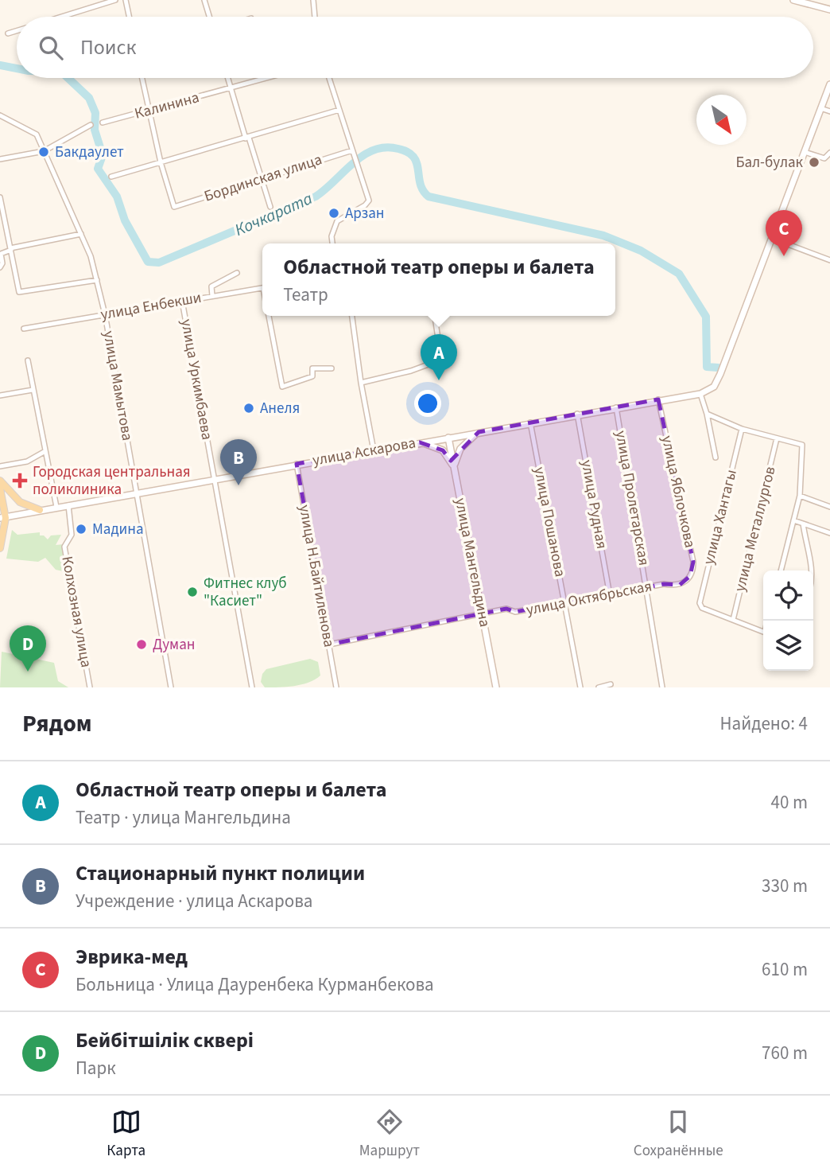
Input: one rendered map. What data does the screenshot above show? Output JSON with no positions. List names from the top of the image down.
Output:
{
  "streets": {
    "main road": ["улица Аскарова", "улица Мангельдина"],
    "street": [
      "Калинина",
      "Бординская улица",
      "улица Енбекши",
      "улица Уркимбаева",
      "улица Мамытова",
      "улица Яблочкова",
      "улица Пролетарская",
      "улица Рудная",
      "улица Хантагы",
      "улица Пошанова",
      "улица Металлургов",
      "улица Н.Байтиленова",
      "улица Октябрьская",
      "Колхозная улица"
    ]
  },
  "crossings": [
    ["улица Енбекши", "улица Уркимбаева"],
    ["улица Енбекши", "улица Мамытова"],
    ["улица Уркимбаева", "улица Аскарова"],
    ["улица Мамытова", "улица Аскарова"],
    ["улица Аскарова", "улица Яблочкова"],
    ["улица Аскарова", "улица Пролетарская"],
    ["улица Аскарова", "улица Рудная"],
    ["улица Аскарова", "улица Пошанова"],
    ["улица Аскарова", "улица Мангельдина"],
    ["улица Аскарова", "улица Н.Байтиленова"],
    ["улица Аскарова", "Колхозная улица"],
    ["улица Яблочкова", "улица Октябрьская"],
    ["улица Пролетарская", "улица Октябрьская"],
    ["улица Рудная", "улица Октябрьская"],
    ["улица Хантагы", "улица Металлургов"],
    ["улица Пошанова", "улица Октябрьская"],
    ["улица Мангельдина", "улица Октябрьская"],
    ["улица Н.Байтиленова", "улица Октябрьская"]
  ],
  "water": ["Кочкарата"],
  "places": {
    "other": [
      "Бакдаулет",
      "Бал-булак",
      "Арзан",
      "Анеля",
      "Мадина",
      "Фитнес клуб \"Касиет\"",
      "Думан"
    ],
    "health": ["Городская центральная поликлиника"]
  },
  "north": "bottom right",
  "page": {
    "search": "Поиск",
    "pins": [
      "C",
      "A",
      "B",
      "D"
    ],
    "popup": ["Областной театр оперы и балета", "Театр"],
    "heading": ["Рядом", "Найдено: 4"],
    "list": [
      {
        "mark": "A",
        "name": "Областной театр оперы и балета",
        "note": "Театр · улица Мангельдина",
        "value": "40 m"
      },
      {
        "mark": "B",
        "name": "Стационарный пункт полиции",
        "note": "Учреждение · улица Аскарова",
        "value": "330 m"
      },
      {
        "mark": "C",
        "name": "Эврика-мед",
        "note": "Больница · Улица Дауренбека Курманбекова",
        "value": "610 m"
      },
      {
        "mark": "D",
        "name": "Бейбітшілік сквері",
        "note": "Парк",
        "value": "760 m"
      }
    ],
    "nav": ["Карта", "Маршрут", "Сохранённые"]
  }
}
